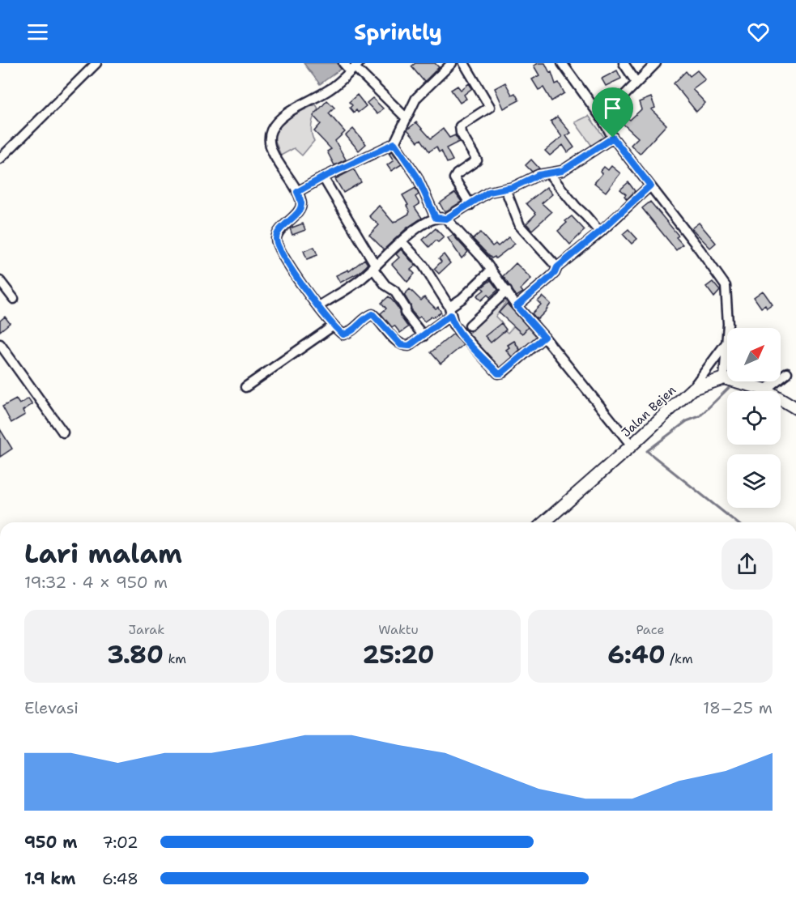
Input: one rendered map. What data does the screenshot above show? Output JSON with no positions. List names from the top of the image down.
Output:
{
  "streets": {
    "street": ["Jalan Bejen"]
  },
  "north": "top right",
  "page": {
    "header": "Sprintly",
    "heading": ["Lari malam", "19:32 · 4 × 950 m"],
    "stats": [
      ["Jarak", "3.80 km"],
      ["Waktu", "25:20"],
      ["Pace", "6:40 /km"]
    ],
    "chart": ["Elevasi", "18–25 m"],
    "list": [
      {
        "name": "950 m",
        "note": "7:02"
      },
      {
        "name": "1.9 km",
        "note": "6:48"
      }
    ]
  }
}
